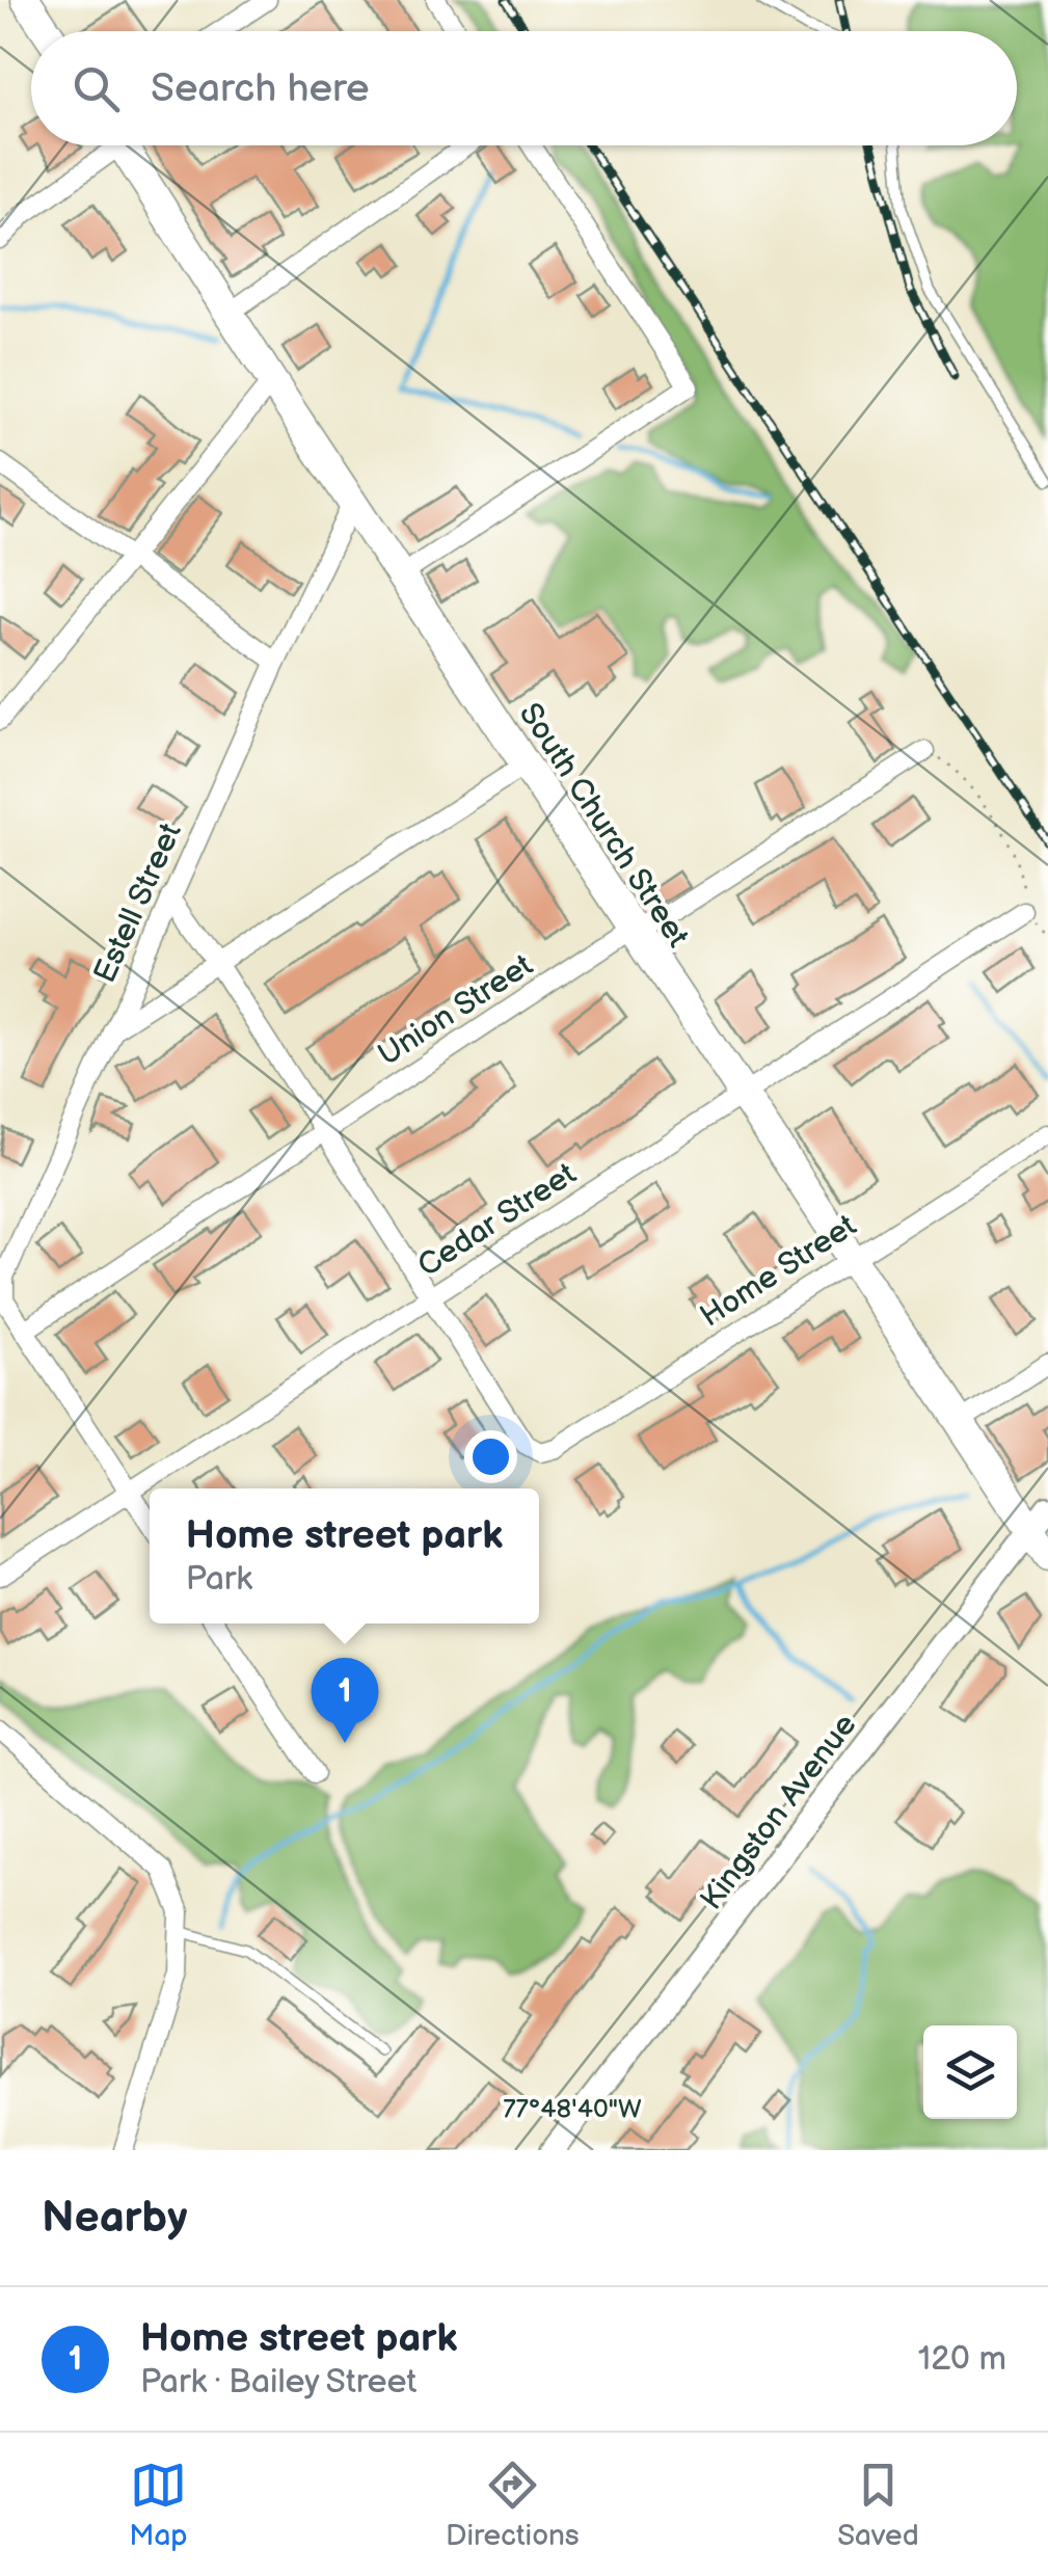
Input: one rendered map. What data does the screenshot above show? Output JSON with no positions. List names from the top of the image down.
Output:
{
  "streets": {
    "main road": ["South Church Street"],
    "street": [
      "Estell Street",
      "Union Street",
      "Cedar Street",
      "Home Street",
      "Kingston Avenue"
    ]
  },
  "crossings": [
    ["South Church Street", "Estell Street"],
    ["South Church Street", "Union Street"],
    ["South Church Street", "Cedar Street"],
    ["South Church Street", "Home Street"],
    ["South Church Street", "Kingston Avenue"],
    ["Estell Street", "Union Street"],
    ["Estell Street", "Cedar Street"],
    ["Cedar Street", "Home Street"]
  ],
  "page": {
    "search": "Search here",
    "popup": ["Home street park", "Park"],
    "pins": "1",
    "heading": "Nearby",
    "list": [
      {
        "mark": "1",
        "name": "Home street park",
        "note": "Park · Bailey Street",
        "value": "120 m"
      }
    ],
    "nav": ["Map", "Directions", "Saved"]
  },
  "coordinates": ["77°48'40\"W"]
}
